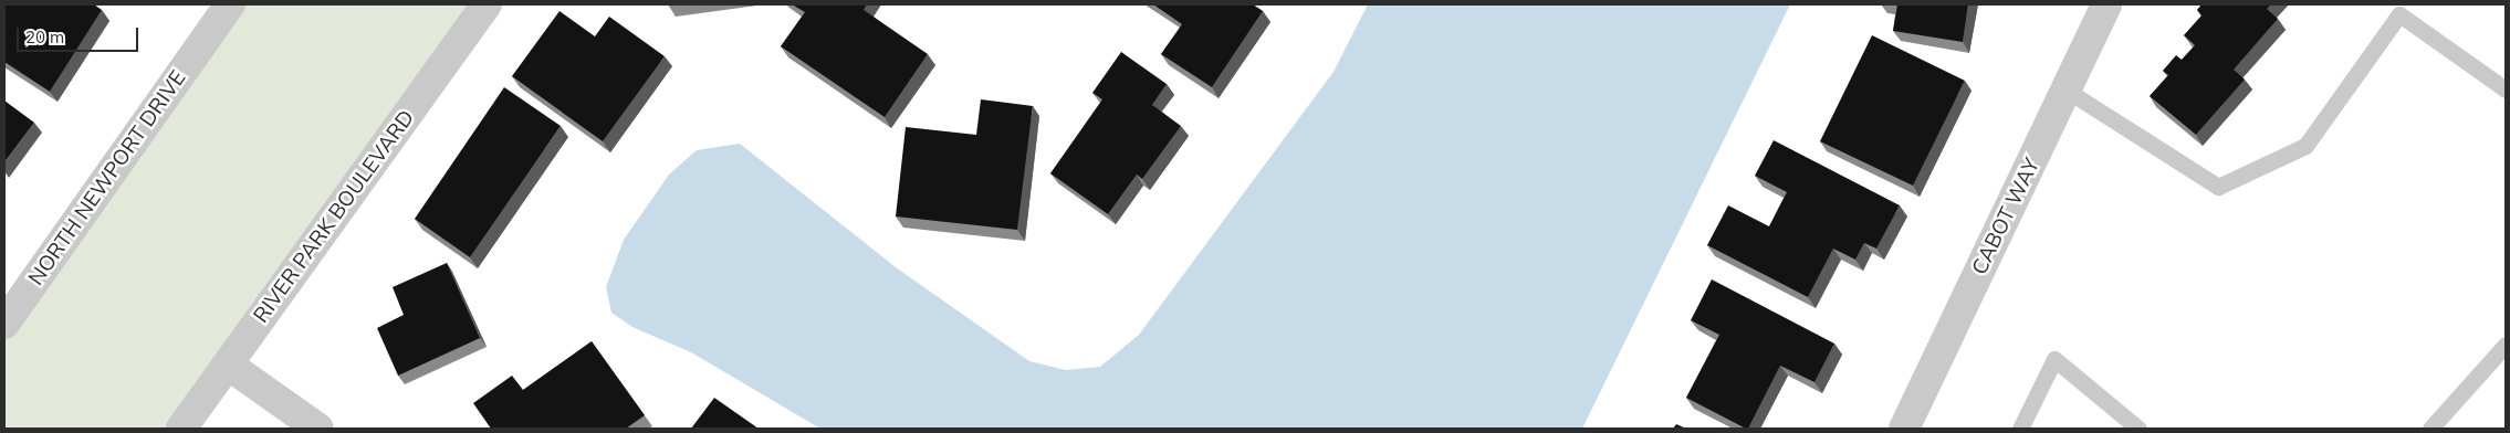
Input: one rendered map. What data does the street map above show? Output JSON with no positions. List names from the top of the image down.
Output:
{
  "streets": {
    "street": ["NORTH NEWPORT DRIVE", "RIVER PARK BOULEVARD", "CABOT WAY"]
  },
  "scale_bar": "20 m"
}
